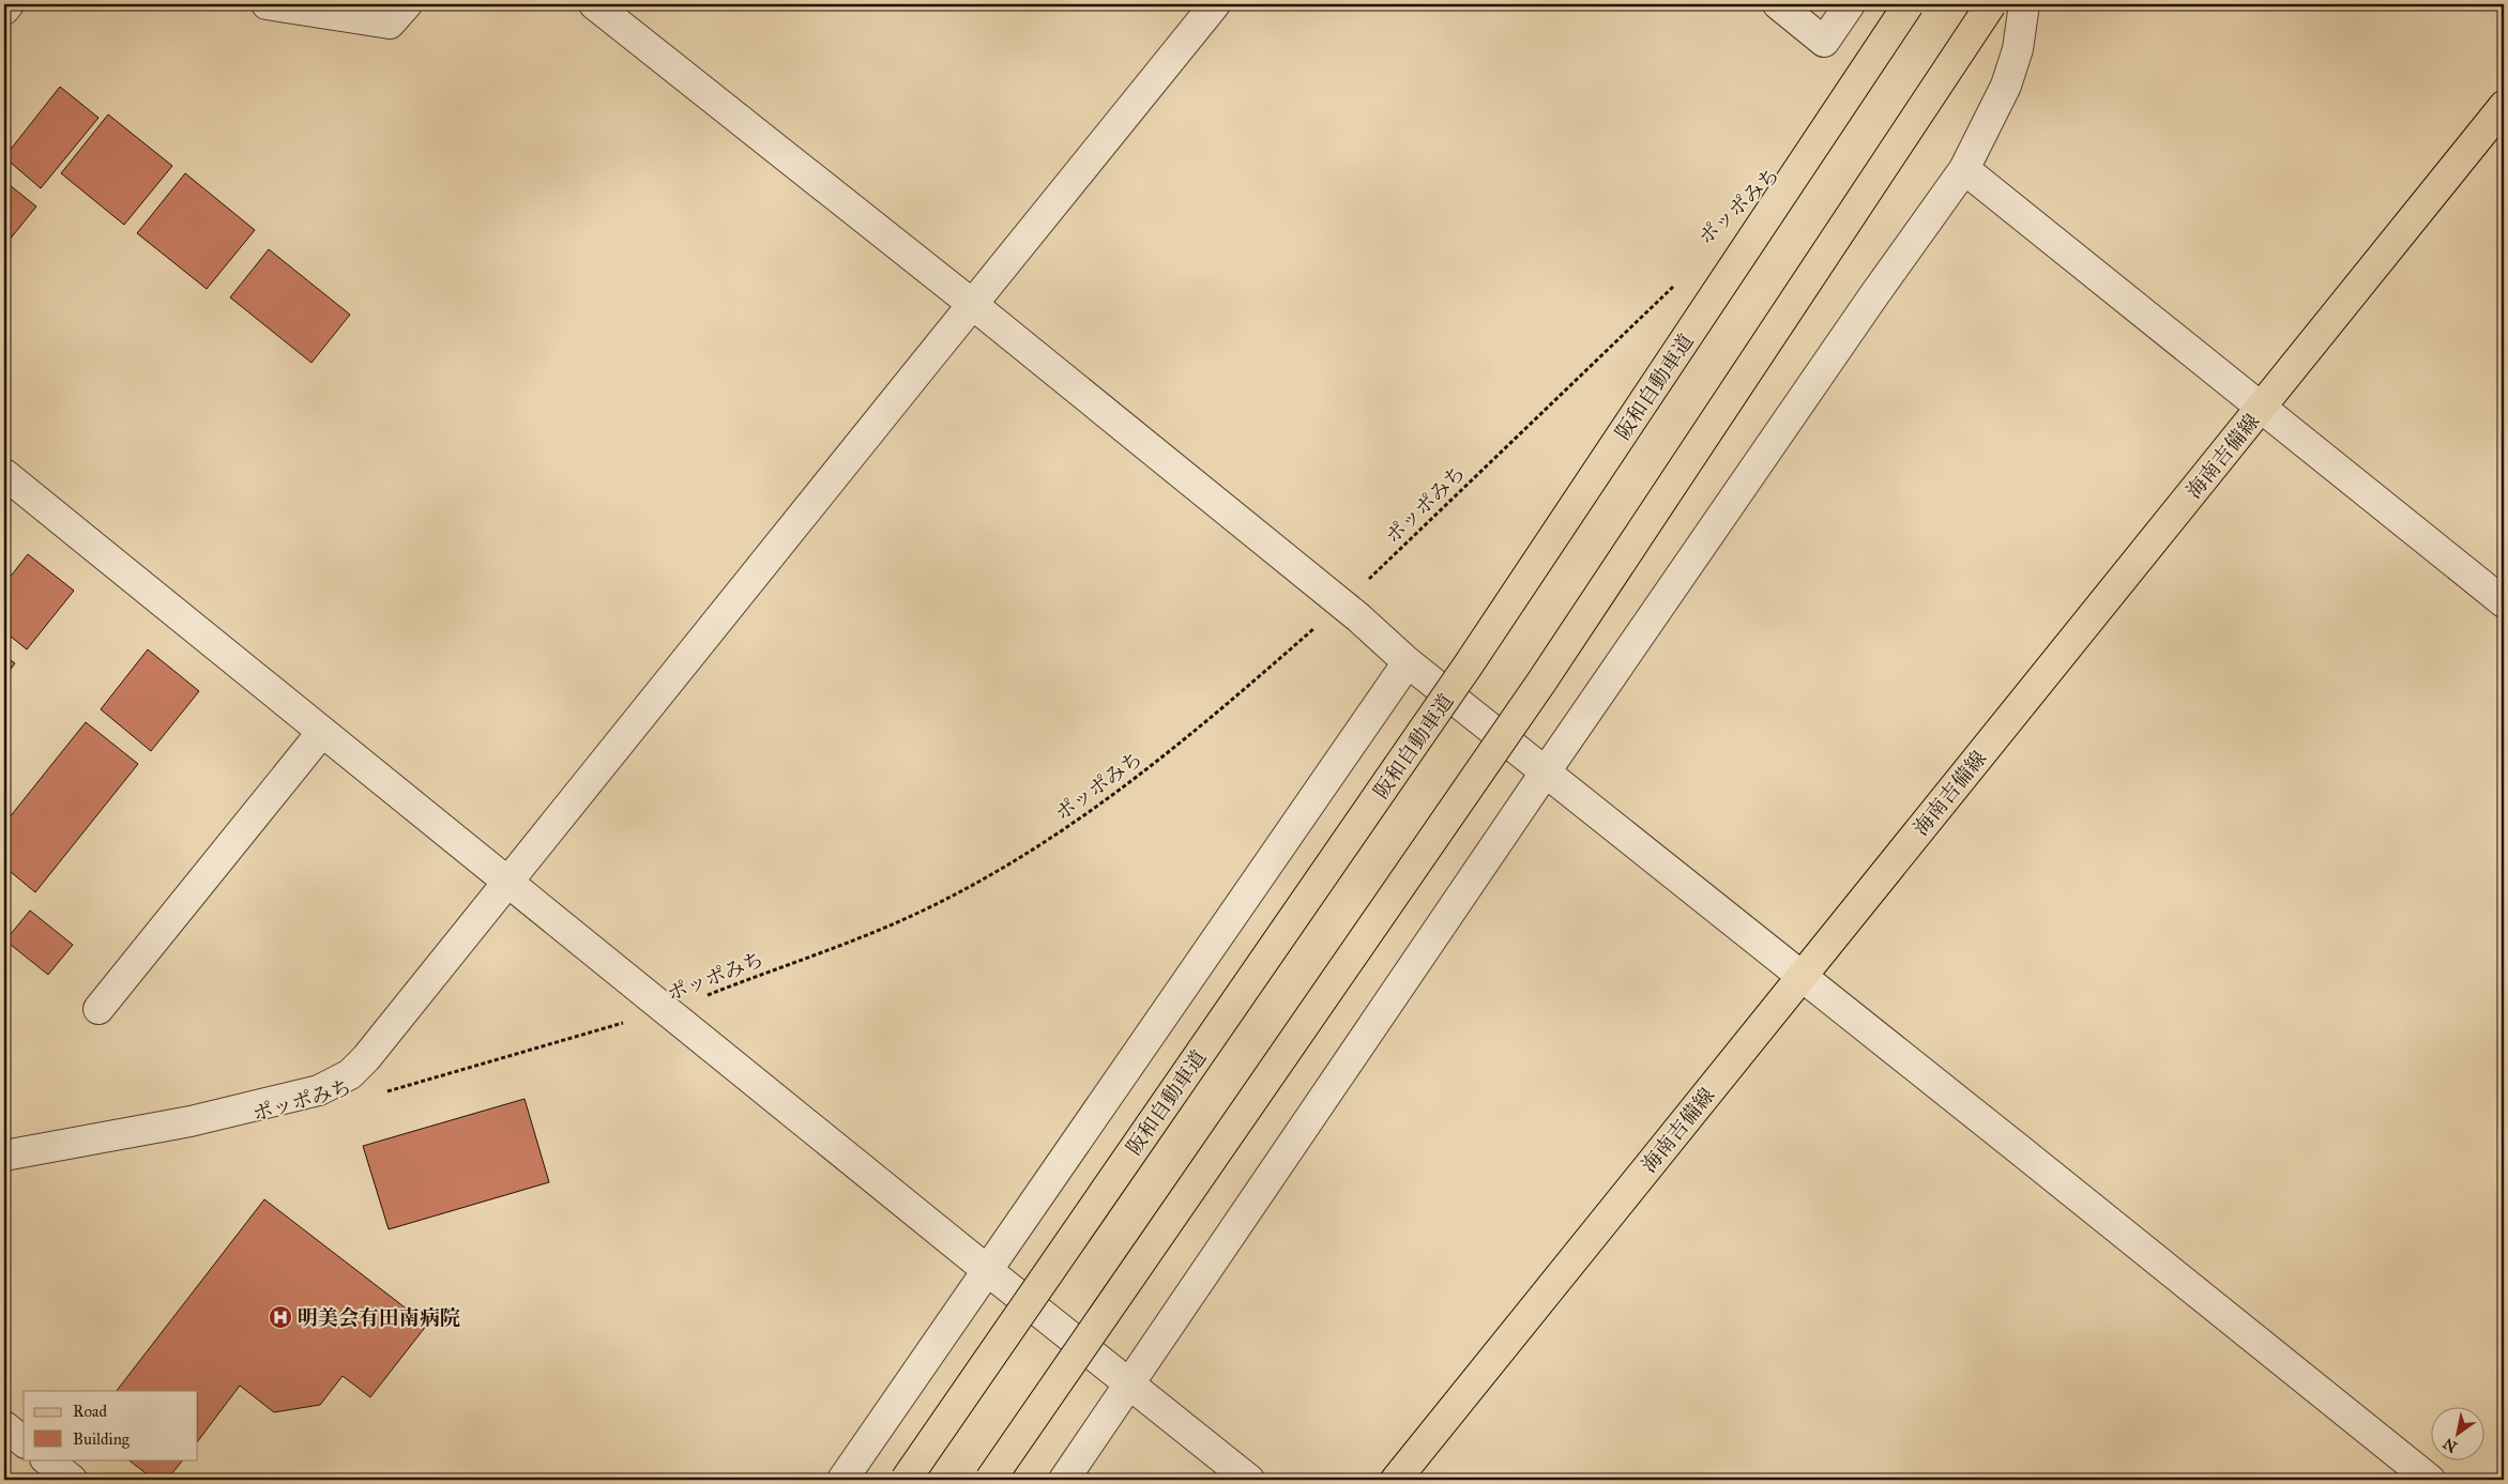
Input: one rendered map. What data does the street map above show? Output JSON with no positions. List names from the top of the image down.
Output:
{
  "streets": {
    "main road": ["阪和自動車道", "海南吉備線"],
    "path": ["ポッポみち"]
  },
  "places": {
    "hospital": ["明美会有田南病院"]
  },
  "legend": ["Road", "Building"],
  "north": "bottom left"
}
